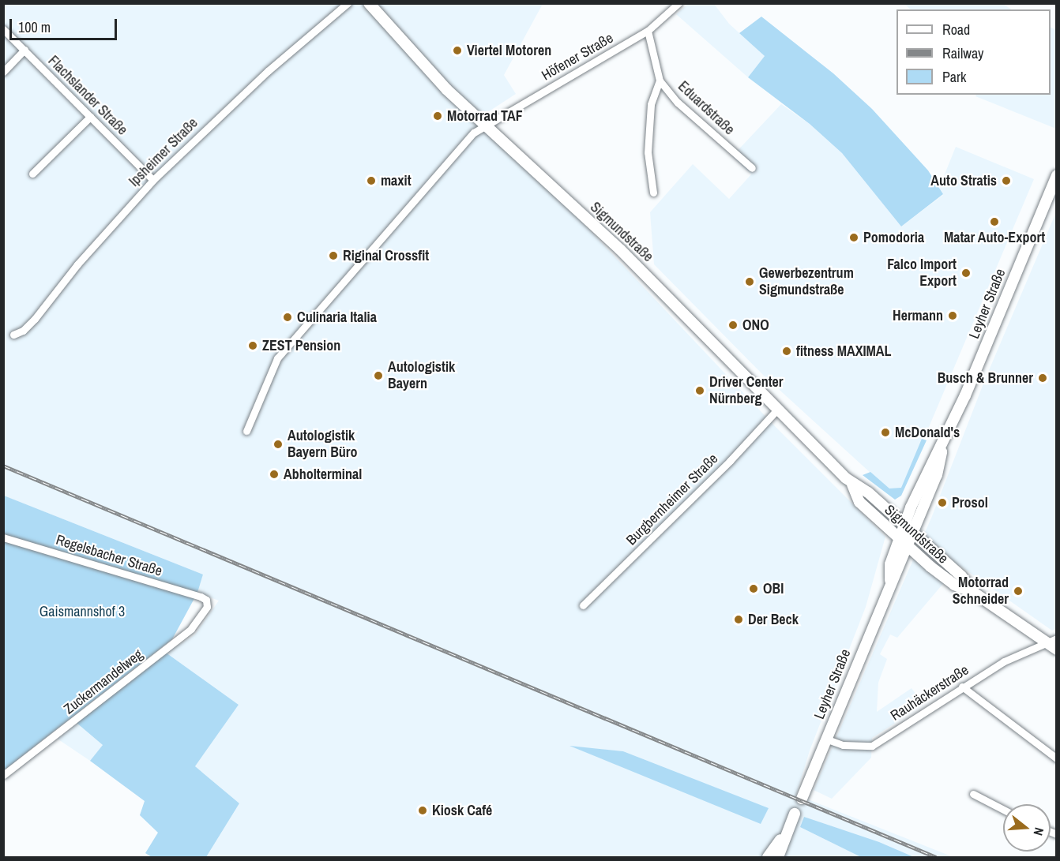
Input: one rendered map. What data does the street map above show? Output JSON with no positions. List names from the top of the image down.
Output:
{
  "streets": {
    "main road": ["Sigmundstraße", "Leyher Straße"],
    "street": [
      "Höfener Straße",
      "Flachslander Straße",
      "Eduardstraße",
      "Ipsheimer Straße",
      "Burgbernheimer Straße",
      "Regelsbacher Straße",
      "Zuckermandelweg",
      "Rauhäckerstraße"
    ]
  },
  "crossings": [
    ["Höfener Straße", "Eduardstraße"],
    ["Höfener Straße", "Sigmundstraße"],
    ["Flachslander Straße", "Ipsheimer Straße"],
    ["Sigmundstraße", "Leyher Straße"],
    ["Sigmundstraße", "Burgbernheimer Straße"],
    ["Sigmundstraße", "Rauhäckerstraße"],
    ["Leyher Straße", "Rauhäckerstraße"],
    ["Regelsbacher Straße", "Zuckermandelweg"]
  ],
  "parks": ["Gaismannshof 3"],
  "places": [
    "Viertel Motoren",
    "Motorrad TAF",
    "maxit",
    "Auto Stratis",
    "Matar Auto-Export",
    "Pomodoria",
    "Riginal Crossfit",
    "Falco Import Export",
    "Gewerbezentrum Sigmundstraße",
    "Hermann",
    "Culinaria Italia",
    "ONO",
    "ZEST Pension",
    "fitness MAXIMAL",
    "Autologistik Bayern",
    "Busch & Brunner",
    "Driver Center Nürnberg",
    "McDonald's",
    "Autologistik Bayern Büro",
    "Abholterminal",
    "Prosol",
    "OBI",
    "Motorrad Schneider",
    "Der Beck",
    "Kiosk Café"
  ],
  "legend": ["Road", "Railway", "Park"],
  "scale_bar": "100 m",
  "north": "right"
}
